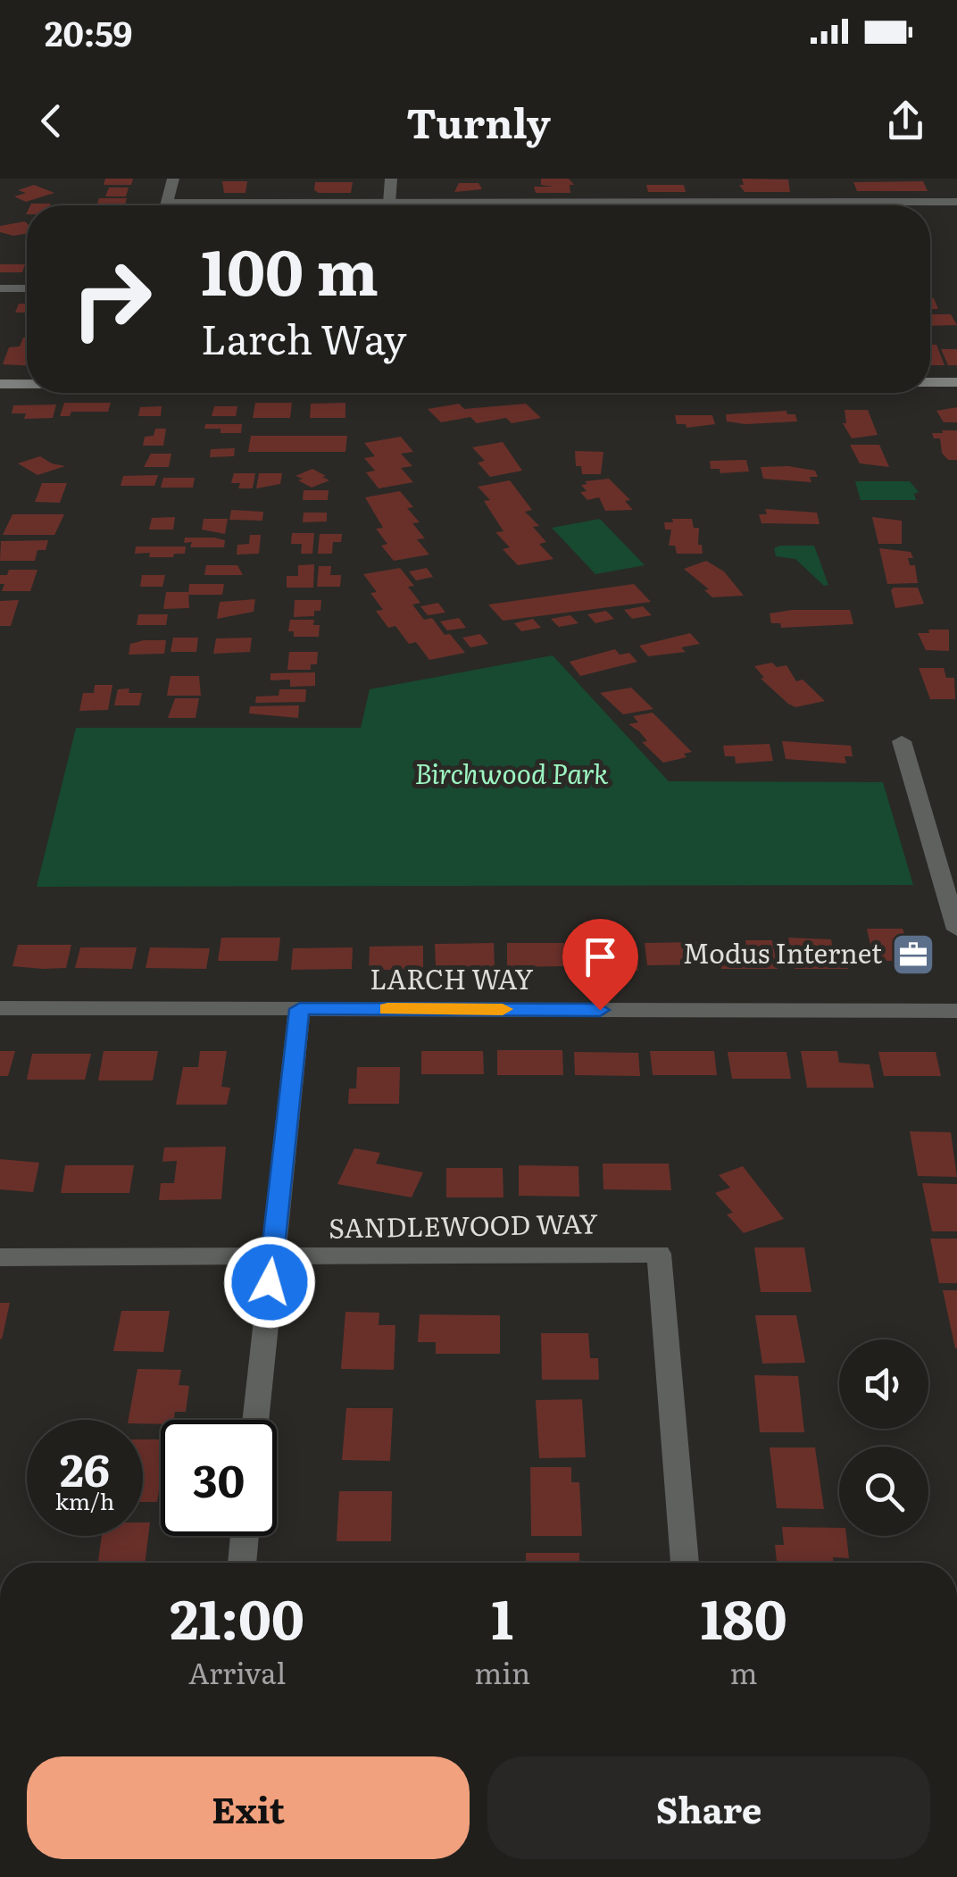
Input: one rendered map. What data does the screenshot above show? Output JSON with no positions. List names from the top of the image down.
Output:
{
  "streets": {
    "street": ["LARCH WAY", "SANDLEWOOD WAY"]
  },
  "parks": ["Birchwood Park"],
  "places": {
    "office": ["Modus Internet"]
  },
  "page": {
    "status": "20:59",
    "header": "Turnly",
    "turn": ["100 m", "Larch Way"],
    "speed": "26 km/h",
    "limit": "30",
    "eta": [
      "21:00",
      "Arrival",
      "1",
      "min",
      "180",
      "m"
    ],
    "buttons": ["Exit", "Share"]
  }
}
